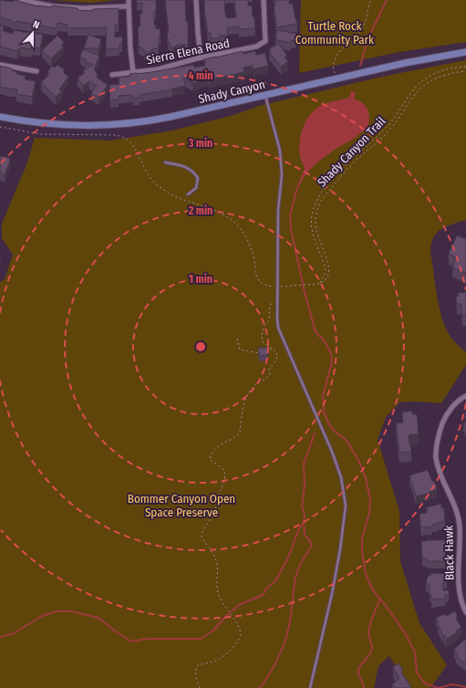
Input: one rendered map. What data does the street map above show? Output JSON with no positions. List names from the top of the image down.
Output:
{
  "streets": {
    "main road": ["Shady Canyon"],
    "street": ["Sierra Elena Road", "Black Hawk"],
    "path": ["Shady Canyon Trail"]
  },
  "parks": ["Turtle Rock Community Park", "Bommer Canyon Open Space Preserve"],
  "north": "top",
  "rings": [
    "4 min",
    "3 min",
    "2 min",
    "1 min"
  ]
}
